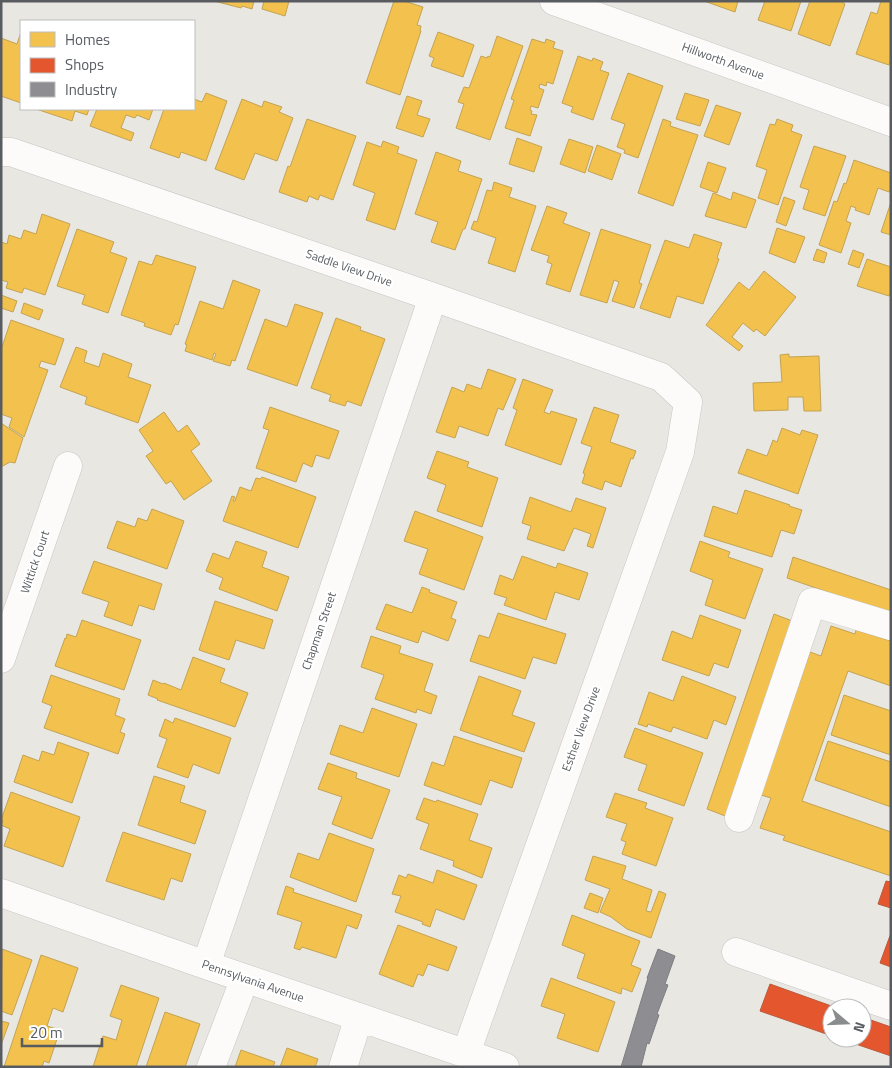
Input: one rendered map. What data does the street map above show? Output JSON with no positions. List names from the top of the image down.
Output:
{
  "streets": {
    "street": [
      "Hillworth Avenue",
      "Saddle View Drive",
      "Wittick Court",
      "Chapman Street",
      "Esther View Drive",
      "Pennsylvania Avenue"
    ]
  },
  "crossings": [
    ["Saddle View Drive", "Chapman Street"],
    ["Saddle View Drive", "Esther View Drive"],
    ["Chapman Street", "Pennsylvania Avenue"],
    ["Esther View Drive", "Pennsylvania Avenue"]
  ],
  "legend": ["Homes", "Shops", "Industry"],
  "scale_bar": "20 m",
  "north": "right"
}
